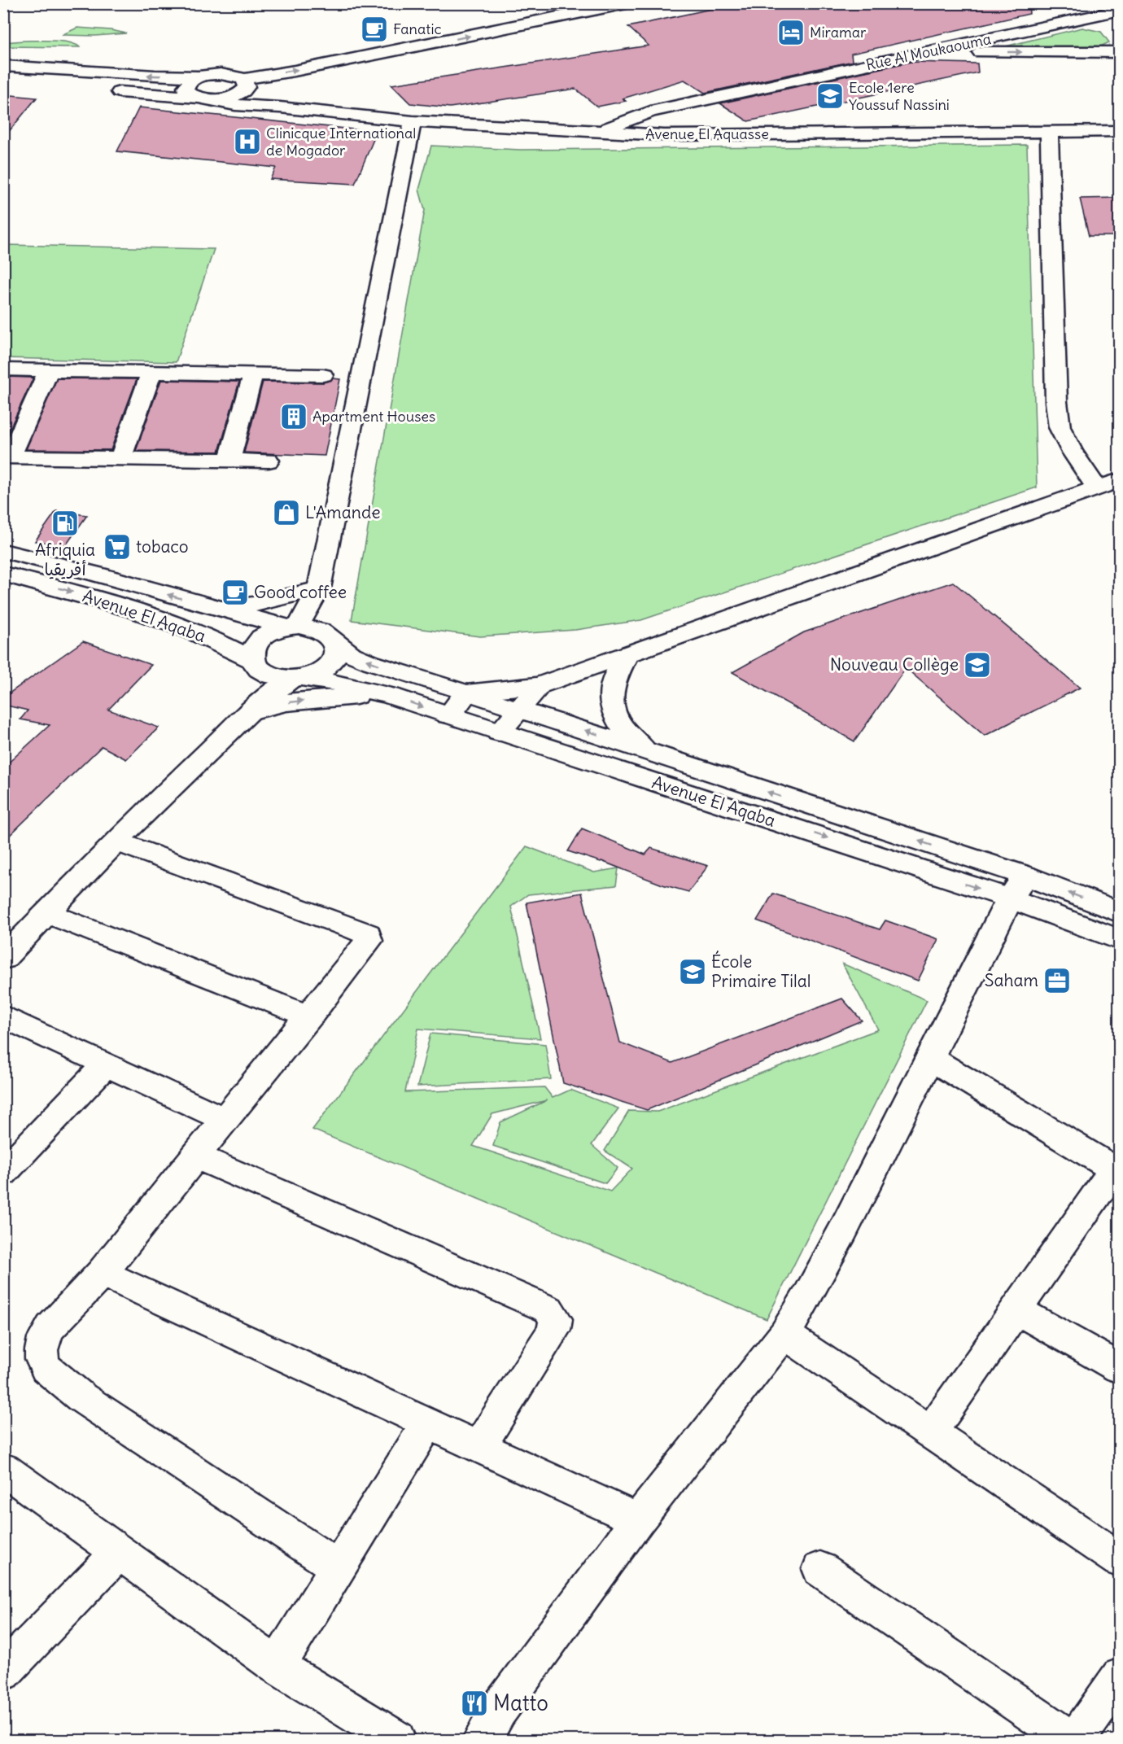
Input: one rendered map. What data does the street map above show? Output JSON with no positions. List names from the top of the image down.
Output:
{
  "streets": {
    "street": ["Rue Al Moukaouma", "Avenue El Aquasse", "Avenue El Aqaba"]
  },
  "crossings": [
    ["Rue Al Moukaouma", "Avenue El Aquasse"]
  ],
  "places": {
    "cafe": ["Fanatic", "Good coffee"],
    "hotel": ["Miramar"],
    "school or university": ["Ecole 1ere Youssuf Nassini", "Nouveau Collège", "École Primaire Tilal"],
    "hospital": ["Clinicque International de Mogador"],
    "building": ["Apartment Houses"],
    "shop": ["L'Amande"],
    "fuel station": ["Afriquia أفريقيا"],
    "supermarket": ["tobaco"],
    "office": ["Saham"],
    "restaurant": ["Matto"]
  }
}
